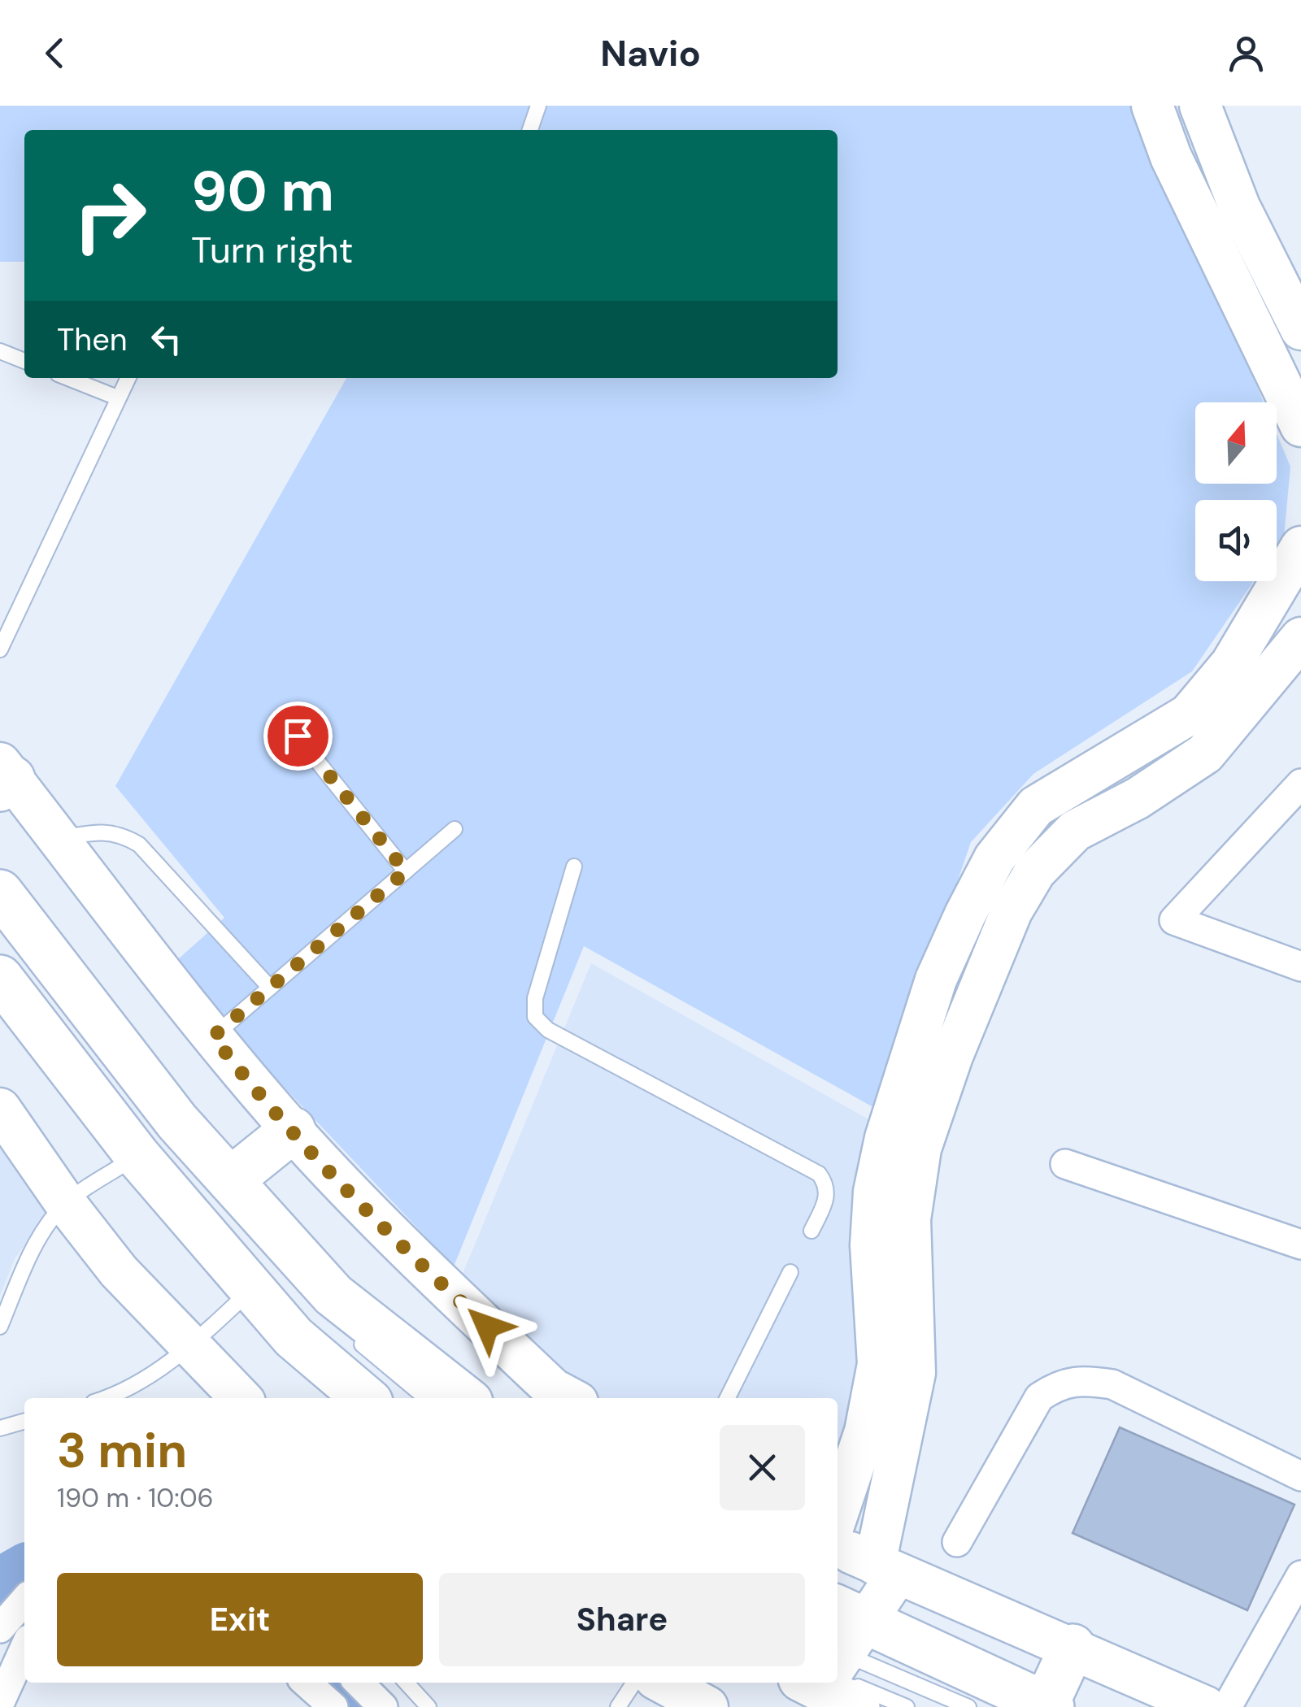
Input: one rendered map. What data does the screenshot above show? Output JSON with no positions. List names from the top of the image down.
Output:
{
  "north": "top",
  "page": {
    "header": "Navio",
    "turn": ["90 m", "Turn right"],
    "then": "Then",
    "heading": ["3 min", "190 m · 10:06"],
    "buttons": ["Exit", "Share"]
  }
}
